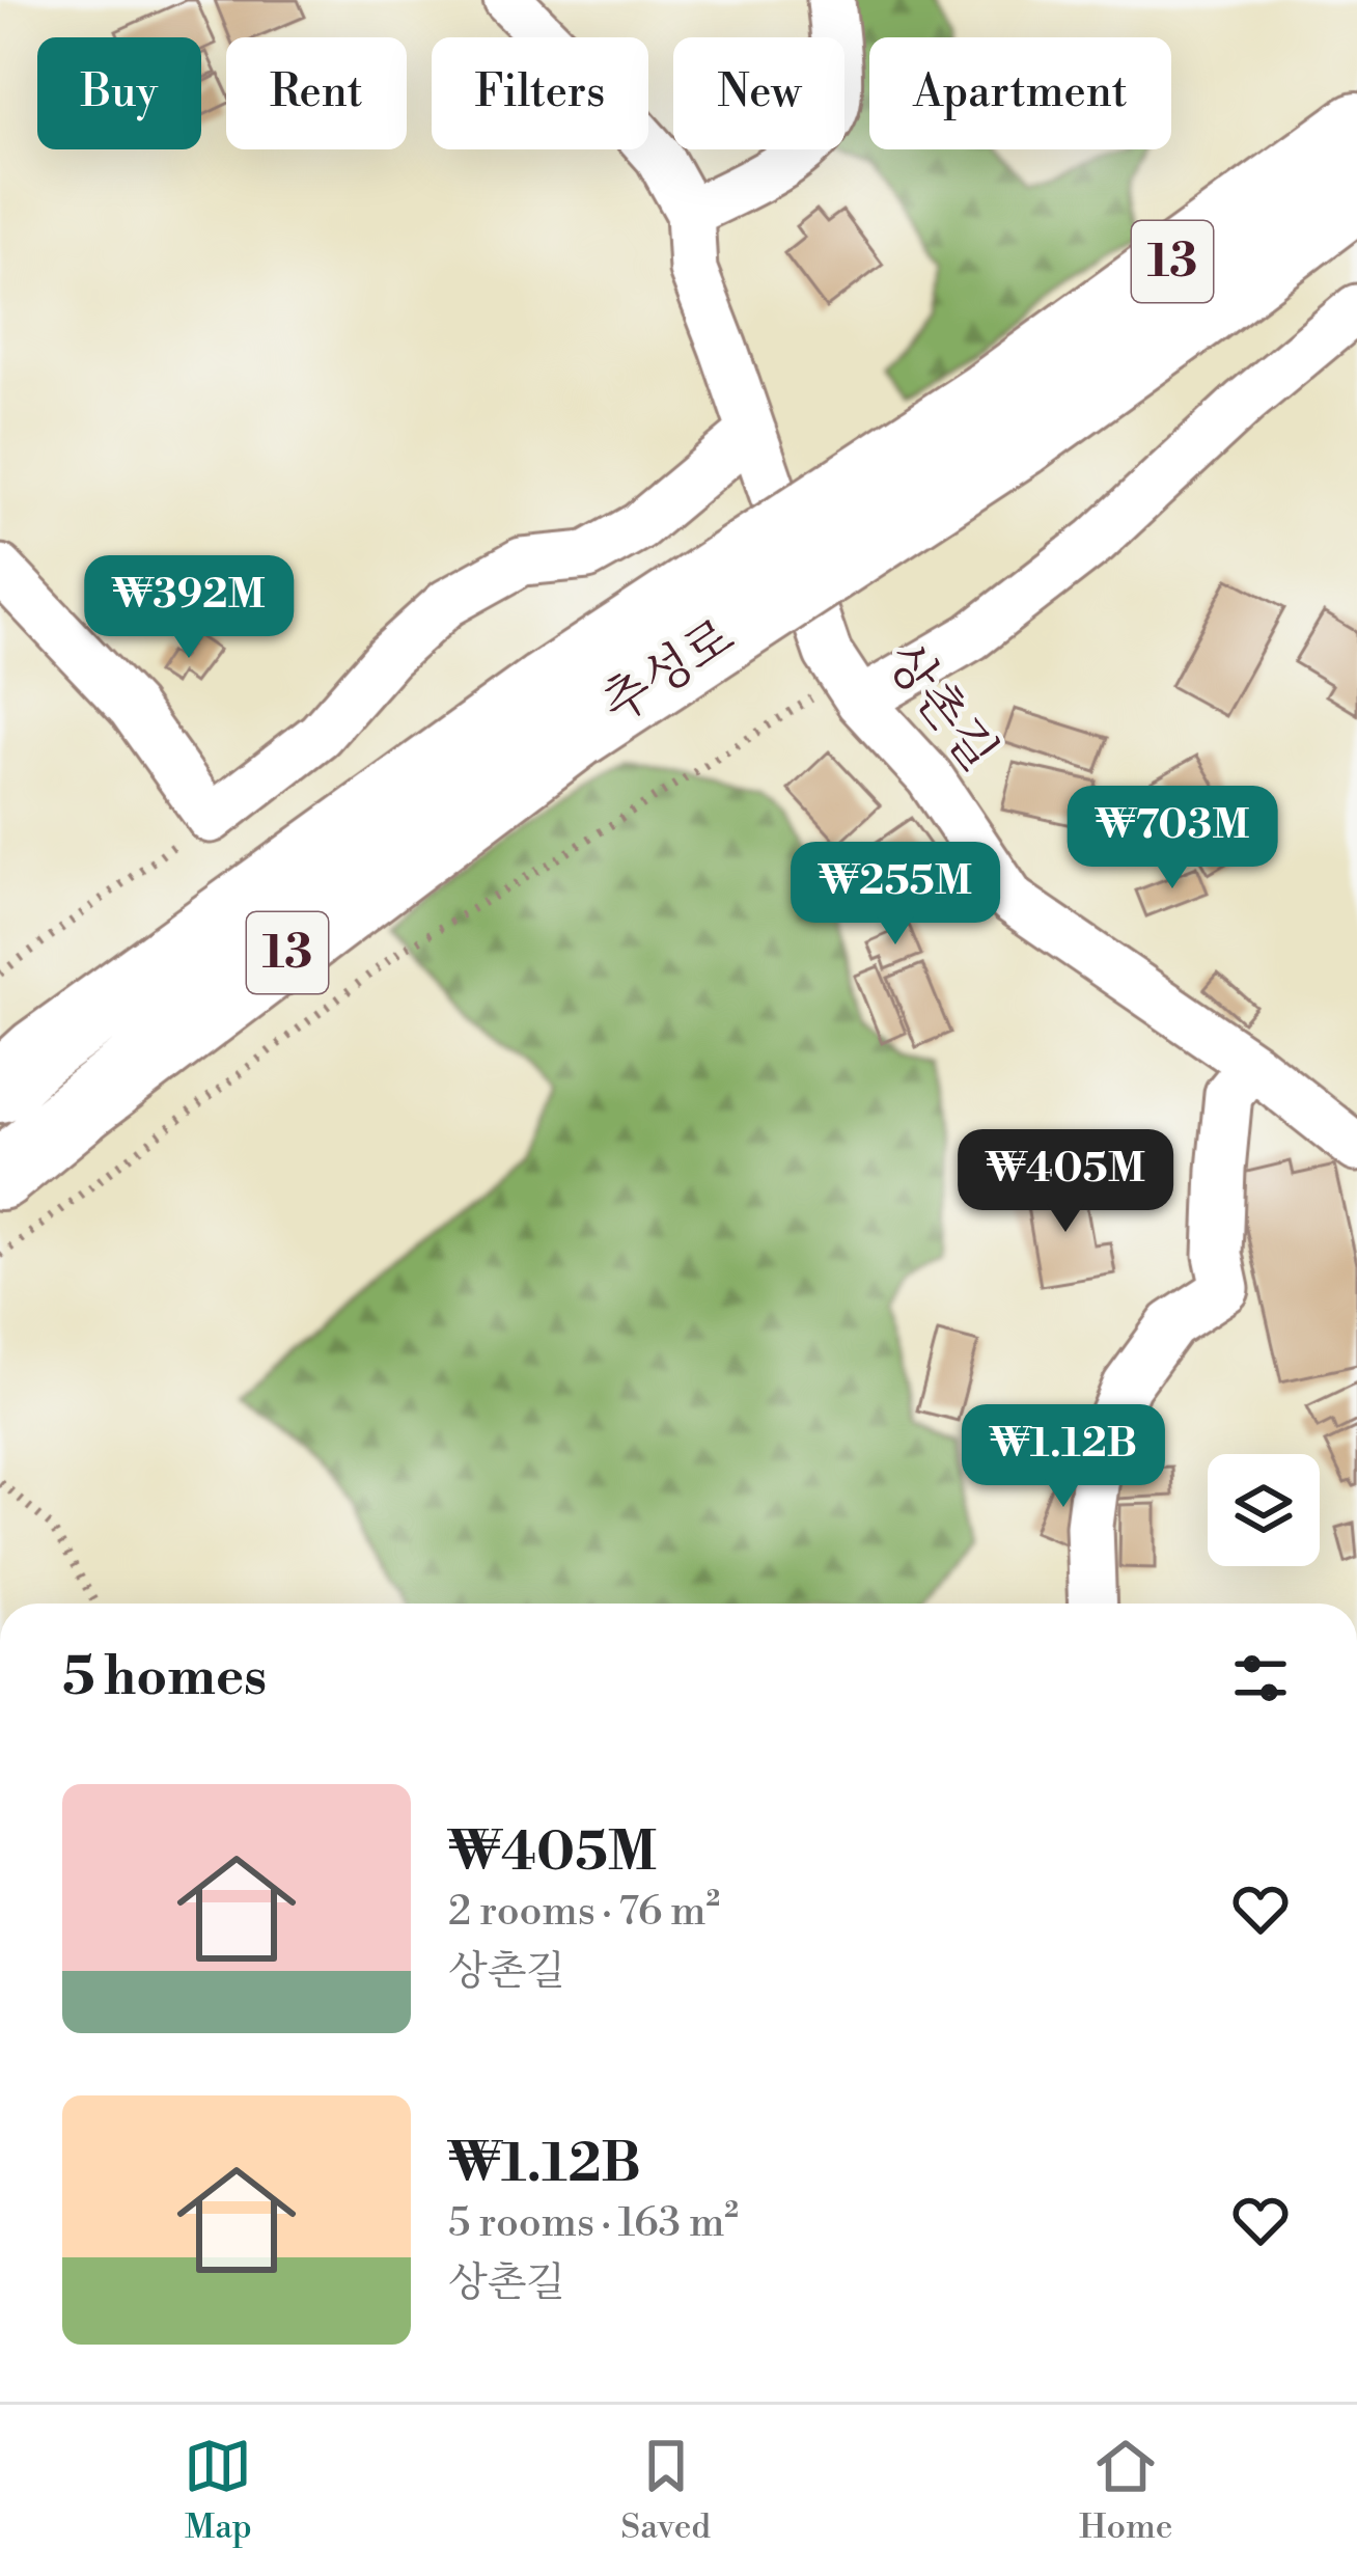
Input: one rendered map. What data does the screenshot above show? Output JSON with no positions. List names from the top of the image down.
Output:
{
  "streets": {
    "main road": ["13", "추성로"],
    "street": ["상촌길"]
  },
  "page": {
    "chip": [
      "Buy",
      "Rent",
      "Filters",
      "New",
      "Apartment"
    ],
    "price": [
      "₩392M",
      "₩703M",
      "₩255M",
      "₩405M",
      "₩1.12B"
    ],
    "heading": "5 homes",
    "list": [
      {
        "name": "₩405M",
        "note": "2 rooms · 76 m² · 상촌길"
      },
      {
        "name": "₩1.12B",
        "note": "5 rooms · 163 m² · 상촌길"
      }
    ],
    "tabs": ["Map", "Saved", "Home"]
  }
}
